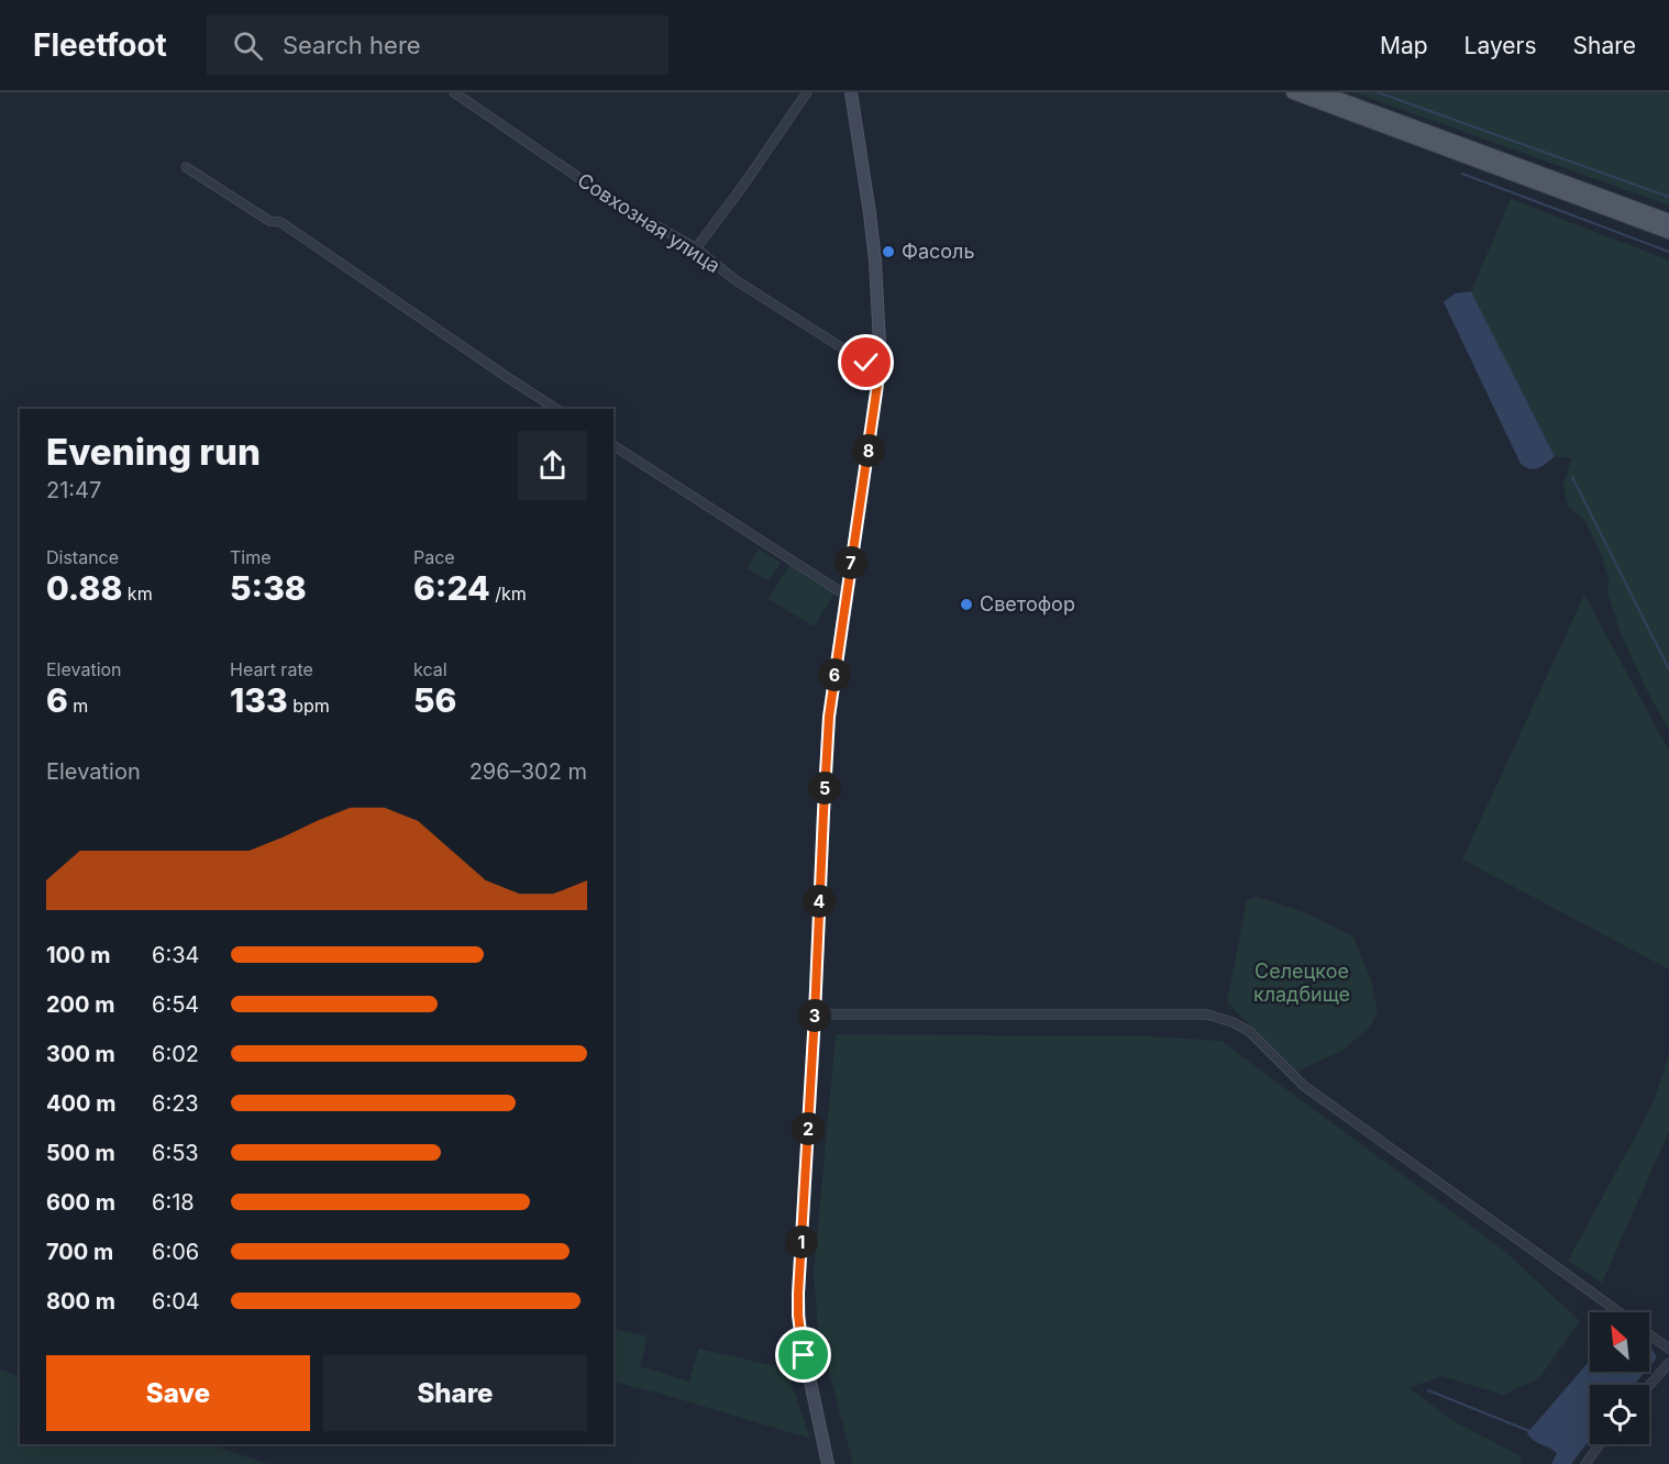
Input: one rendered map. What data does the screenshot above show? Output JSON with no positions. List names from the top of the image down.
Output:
{
  "streets": {
    "street": ["Совхозная улица"]
  },
  "parks": ["Селецкое кладбище"],
  "places": ["Фасоль", "Светофор"],
  "north": "top left",
  "page": {
    "header": "Fleetfoot",
    "search": "Search here",
    "nav": ["Map", "Layers", "Share"],
    "heading": ["Evening run", "21:47"],
    "pins": [
      "8",
      "7",
      "6",
      "5",
      "4",
      "3",
      "2",
      "1"
    ],
    "stats": [
      ["Distance", "0.88 km"],
      ["Time", "5:38"],
      ["Pace", "6:24 /km"],
      ["Elevation", "6 m"],
      ["Heart rate", "133 bpm"],
      ["kcal", "56"]
    ],
    "chart": ["Elevation", "296–302 m"],
    "list": [
      {
        "name": "100 m",
        "note": "6:34"
      },
      {
        "name": "200 m",
        "note": "6:54"
      },
      {
        "name": "300 m",
        "note": "6:02"
      },
      {
        "name": "400 m",
        "note": "6:23"
      },
      {
        "name": "500 m",
        "note": "6:53"
      },
      {
        "name": "600 m",
        "note": "6:18"
      },
      {
        "name": "700 m",
        "note": "6:06"
      },
      {
        "name": "800 m",
        "note": "6:04"
      }
    ],
    "buttons": ["Save", "Share"]
  }
}
